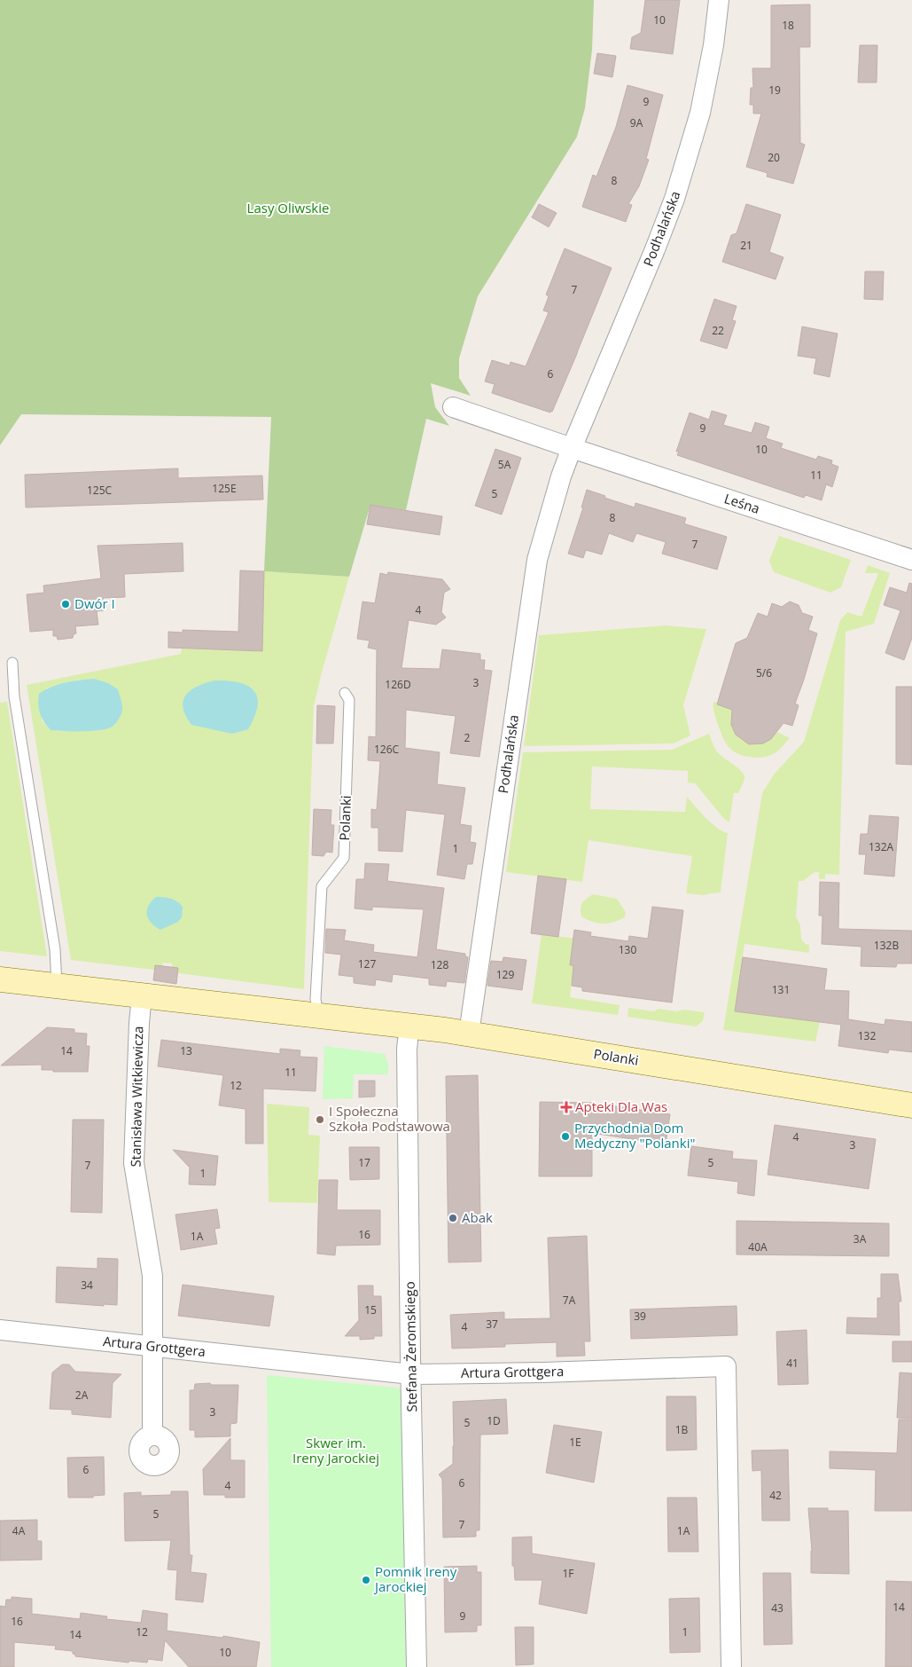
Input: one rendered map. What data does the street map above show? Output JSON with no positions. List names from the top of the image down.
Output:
{
  "streets": {
    "street": [
      "Podhalańska",
      "Leśna",
      "Polanki",
      "Stanisława Witkiewicza",
      "Artura Grottgera",
      "Stefana Żeromskiego"
    ]
  },
  "crossings": [
    ["Podhalańska", "Leśna"],
    ["Podhalańska", "Polanki"],
    ["Polanki", "Stanisława Witkiewicza"],
    ["Polanki", "Stefana Żeromskiego"],
    ["Stanisława Witkiewicza", "Artura Grottgera"],
    ["Artura Grottgera", "Stefana Żeromskiego"]
  ],
  "parks": ["Lasy Oliwskie", "Skwer im. Ireny Jarockiej"],
  "places": {
    "other": [
      "Dwór I",
      "I Społeczna Szkoła Podstawowa",
      "Przychodnia Dom Medyczny \"Polanki\"",
      "Abak",
      "Pomnik Ireny Jarockiej"
    ],
    "health": ["Apteki Dla Was"]
  },
  "house_numbers": [
    "10",
    "18",
    "19",
    "9",
    "9A",
    "20",
    "8",
    "21",
    "7",
    "22",
    "6",
    "9",
    "10",
    "5A",
    "11",
    "125E",
    "125C",
    "5",
    "8",
    "7",
    "4",
    "5/6",
    "3",
    "126D",
    "2",
    "126C",
    "132A",
    "1",
    "132B",
    "130",
    "127",
    "128",
    "129",
    "131",
    "132",
    "14",
    "13",
    "11",
    "12",
    "4",
    "3",
    "17",
    "5",
    "7",
    "1",
    "16",
    "1A",
    "3A",
    "40A",
    "34",
    "7A",
    "15",
    "39",
    "37",
    "4",
    "41",
    "2A",
    "3",
    "1D",
    "5",
    "1B",
    "1E",
    "6",
    "6",
    "4",
    "42",
    "5",
    "7",
    "4A",
    "1A",
    "1F",
    "14",
    "43",
    "9",
    "16",
    "12",
    "1",
    "14",
    "10"
  ]
}
